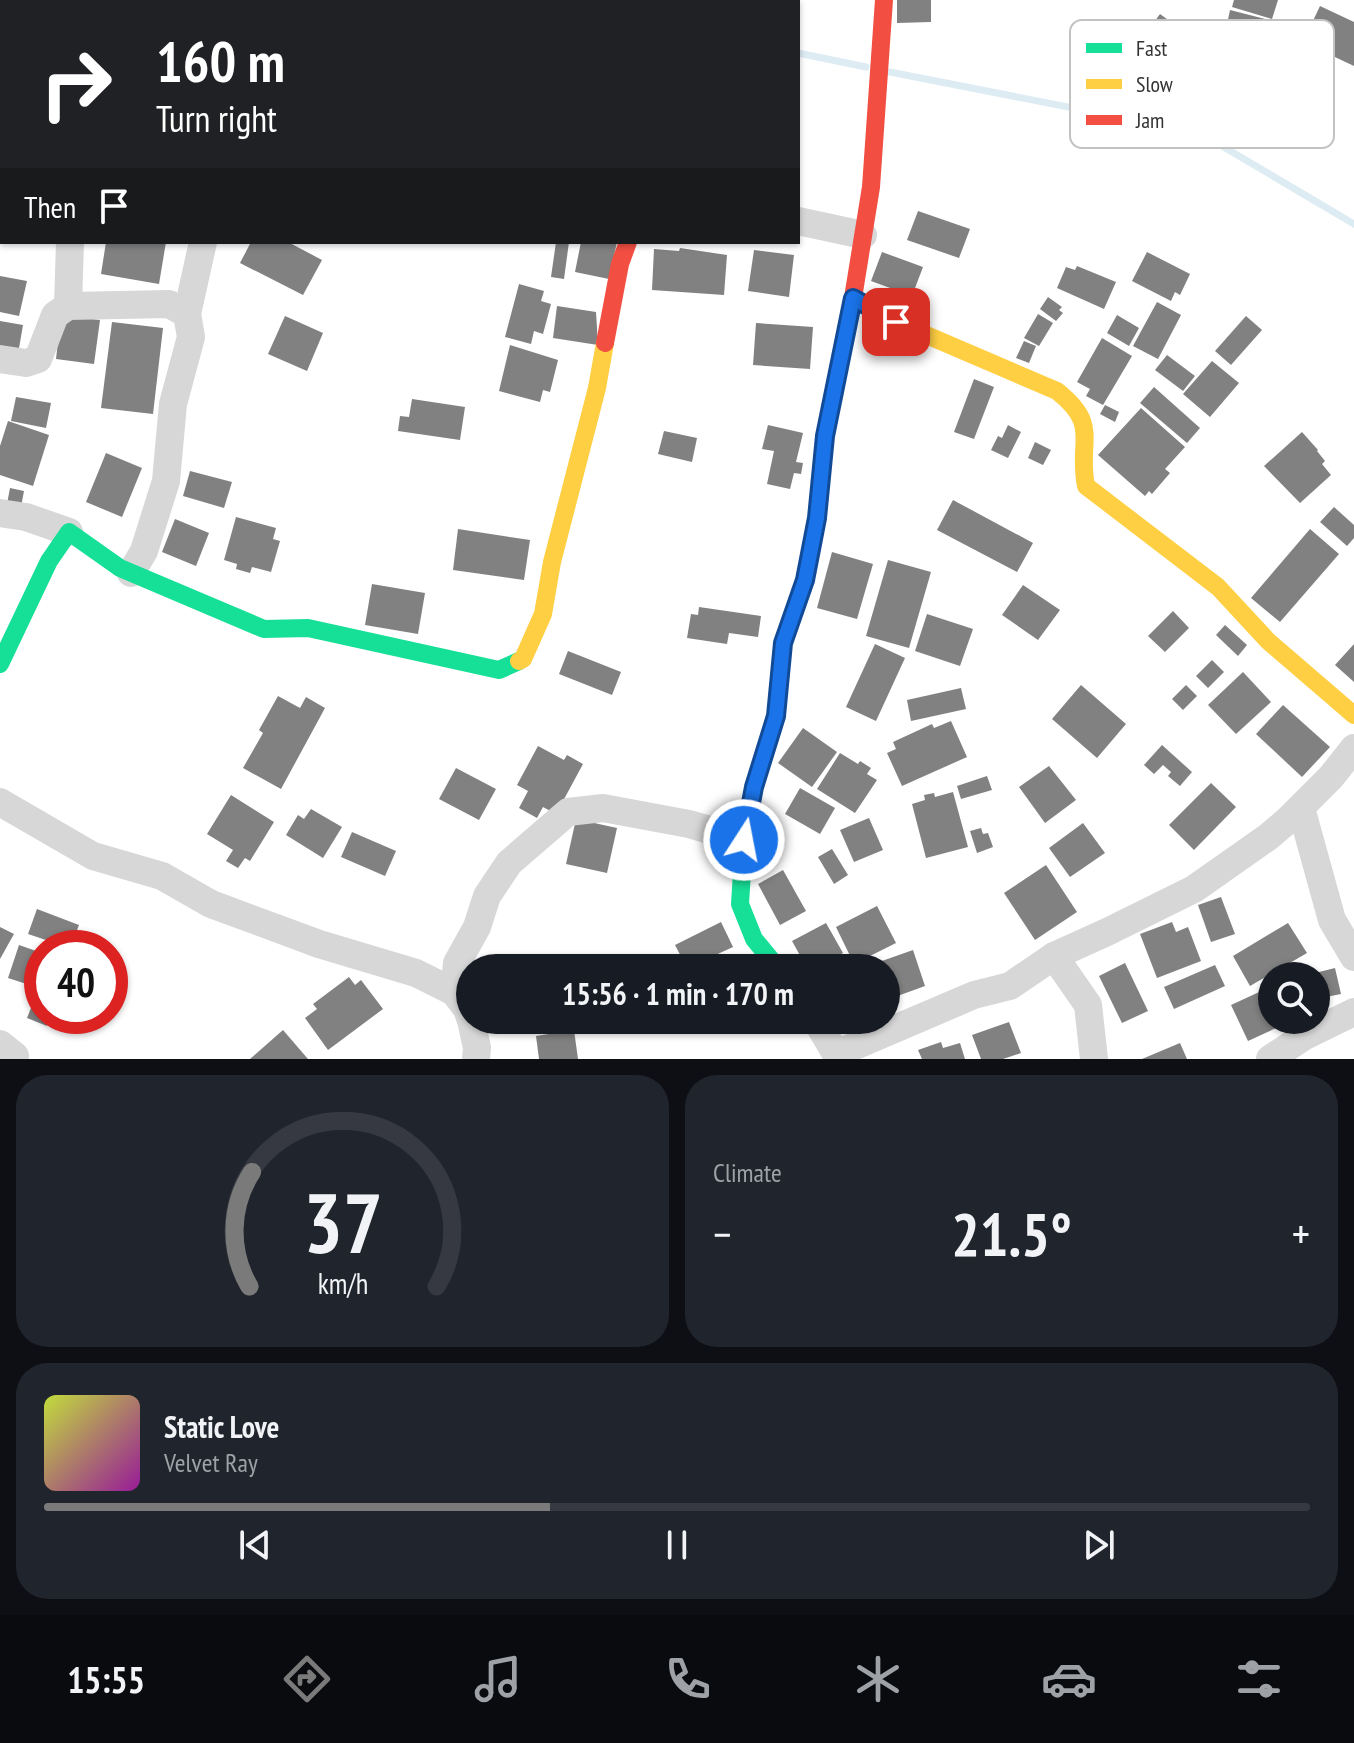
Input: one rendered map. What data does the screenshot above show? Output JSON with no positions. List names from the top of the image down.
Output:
{
  "legend": ["Fast", "Slow", "Jam"],
  "page": {
    "turn": ["160 m", "Turn right"],
    "then": "Then",
    "limit": "40",
    "trip": "15:56 · 1 min · 170 m",
    "tile": "Climate",
    "heat": ["−", "21.5°", "+"],
    "song": ["Static Love", "Velvet Ray"],
    "tabs": "15:55",
    "gauge": ["37", "km/h"]
  }
}
